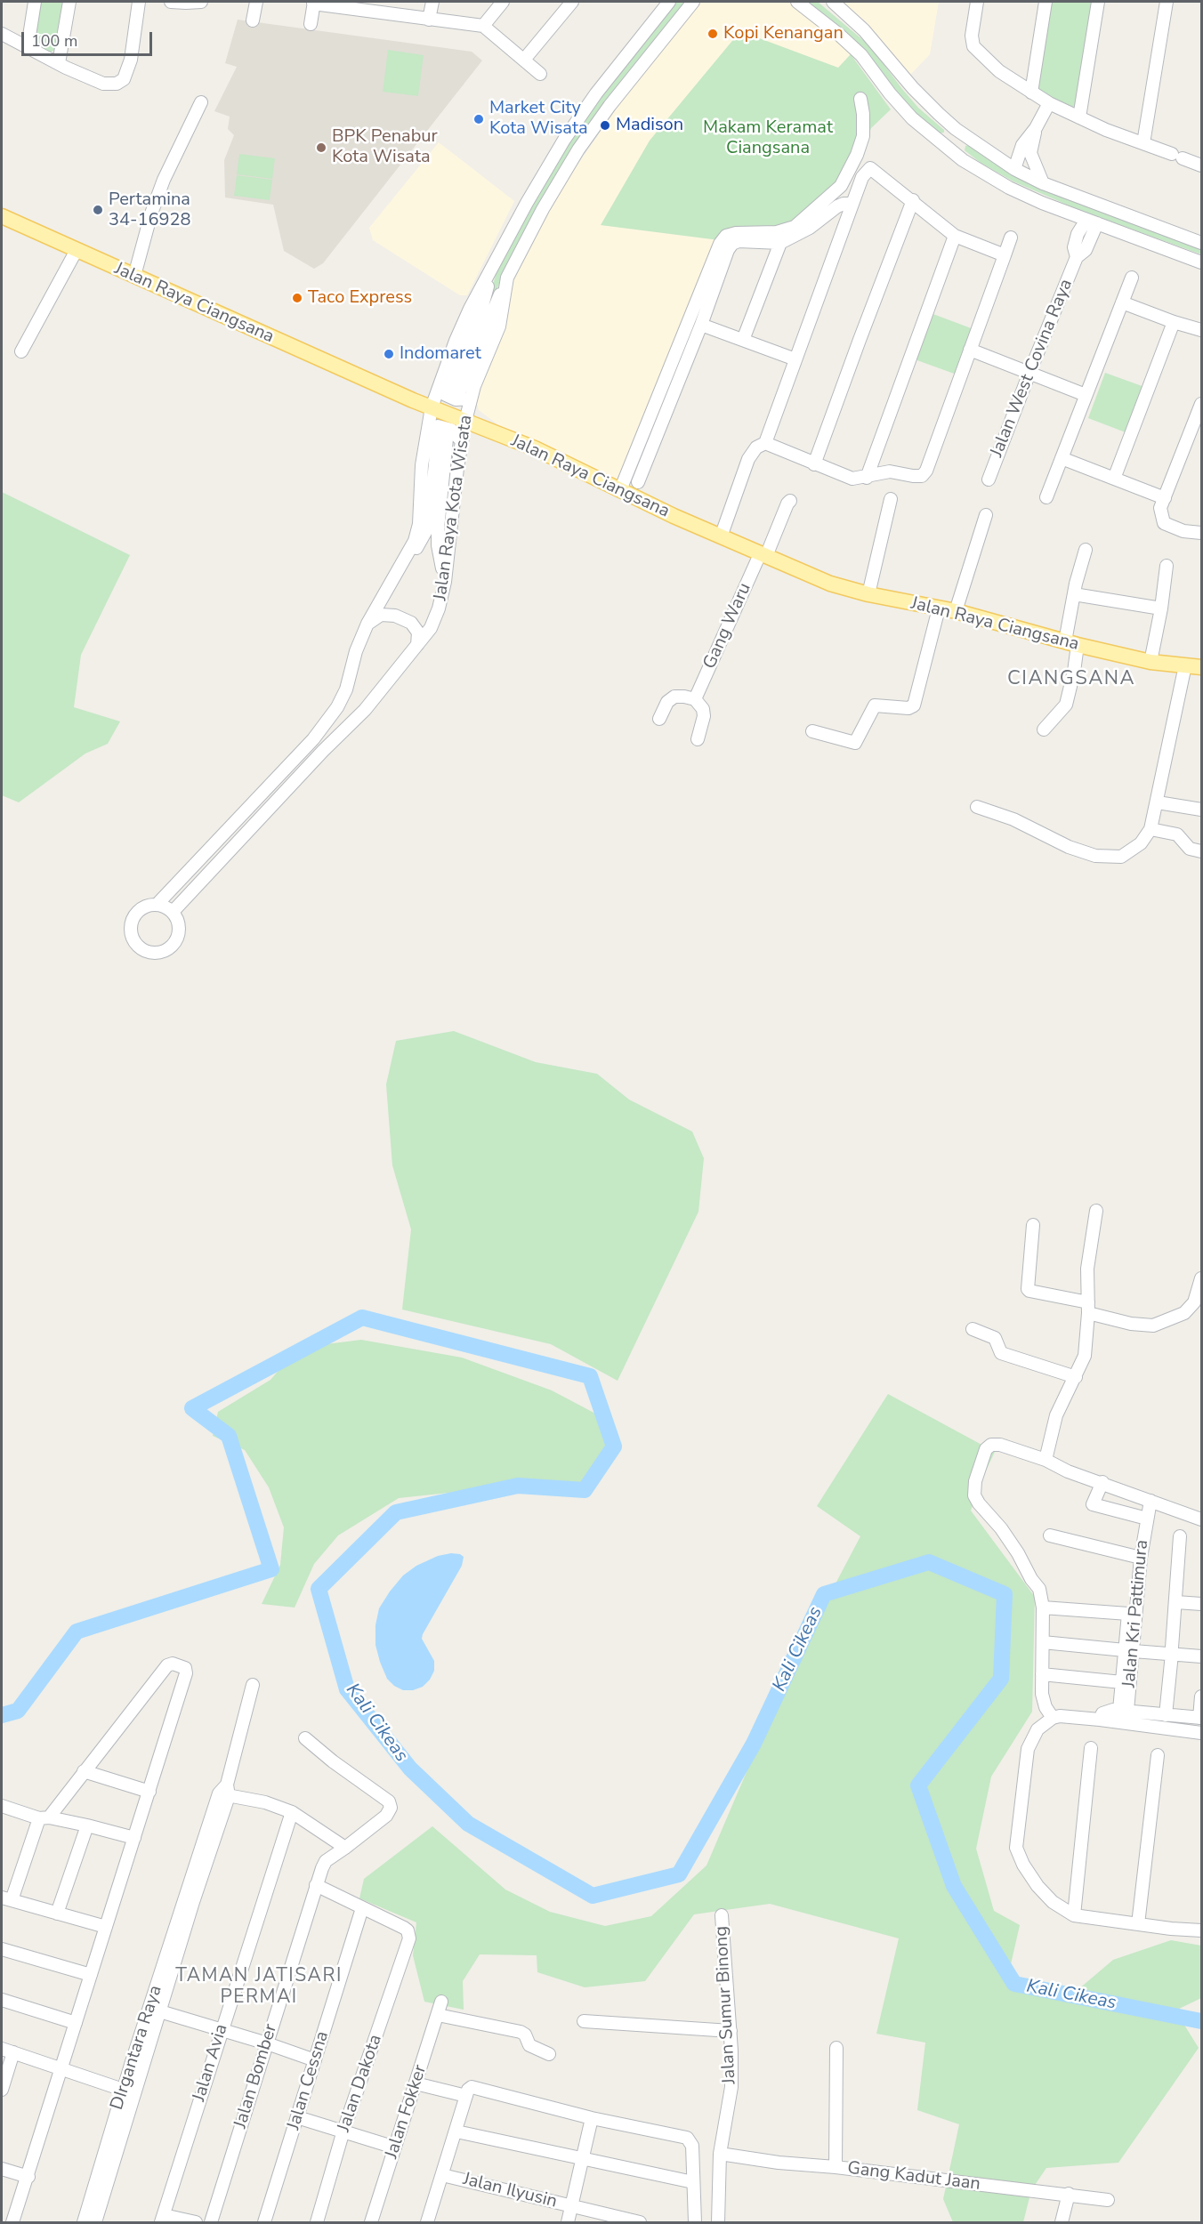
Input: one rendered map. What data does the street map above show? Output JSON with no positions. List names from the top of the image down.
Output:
{
  "streets": {
    "main road": ["Jalan Raya Ciangsana"],
    "street": [
      "Jalan West Covina Raya",
      "Jalan Raya Kota Wisata",
      "Gang Waru",
      "Jalan Kri Pattimura",
      "Jalan Sumur Binong",
      "DIrgantara Raya",
      "Jalan Avia",
      "Jalan Bomber",
      "Jalan Cessna",
      "Jalan Dakota",
      "Jalan Fokker",
      "Gang Kadut Jaan",
      "Jalan Ilyusin"
    ]
  },
  "crossings": [
    ["Jalan Raya Ciangsana", "Jalan Raya Kota Wisata"],
    ["Jalan Raya Ciangsana", "Gang Waru"],
    ["Jalan Sumur Binong", "Gang Kadut Jaan"],
    ["Jalan Cessna", "Jalan Dakota"]
  ],
  "districts": ["CIANGSANA", "TAMAN JATISARI PERMAI"],
  "water": ["Kali Cikeas"],
  "parks": ["Makam Keramat Ciangsana"],
  "places": [
    "Kopi Kenangan",
    "Market City Kota Wisata",
    "Madison",
    "BPK Penabur Kota Wisata",
    "Pertamina 34-16928",
    "Taco Express",
    "Indomaret"
  ],
  "scale_bar": "100 m"
}
